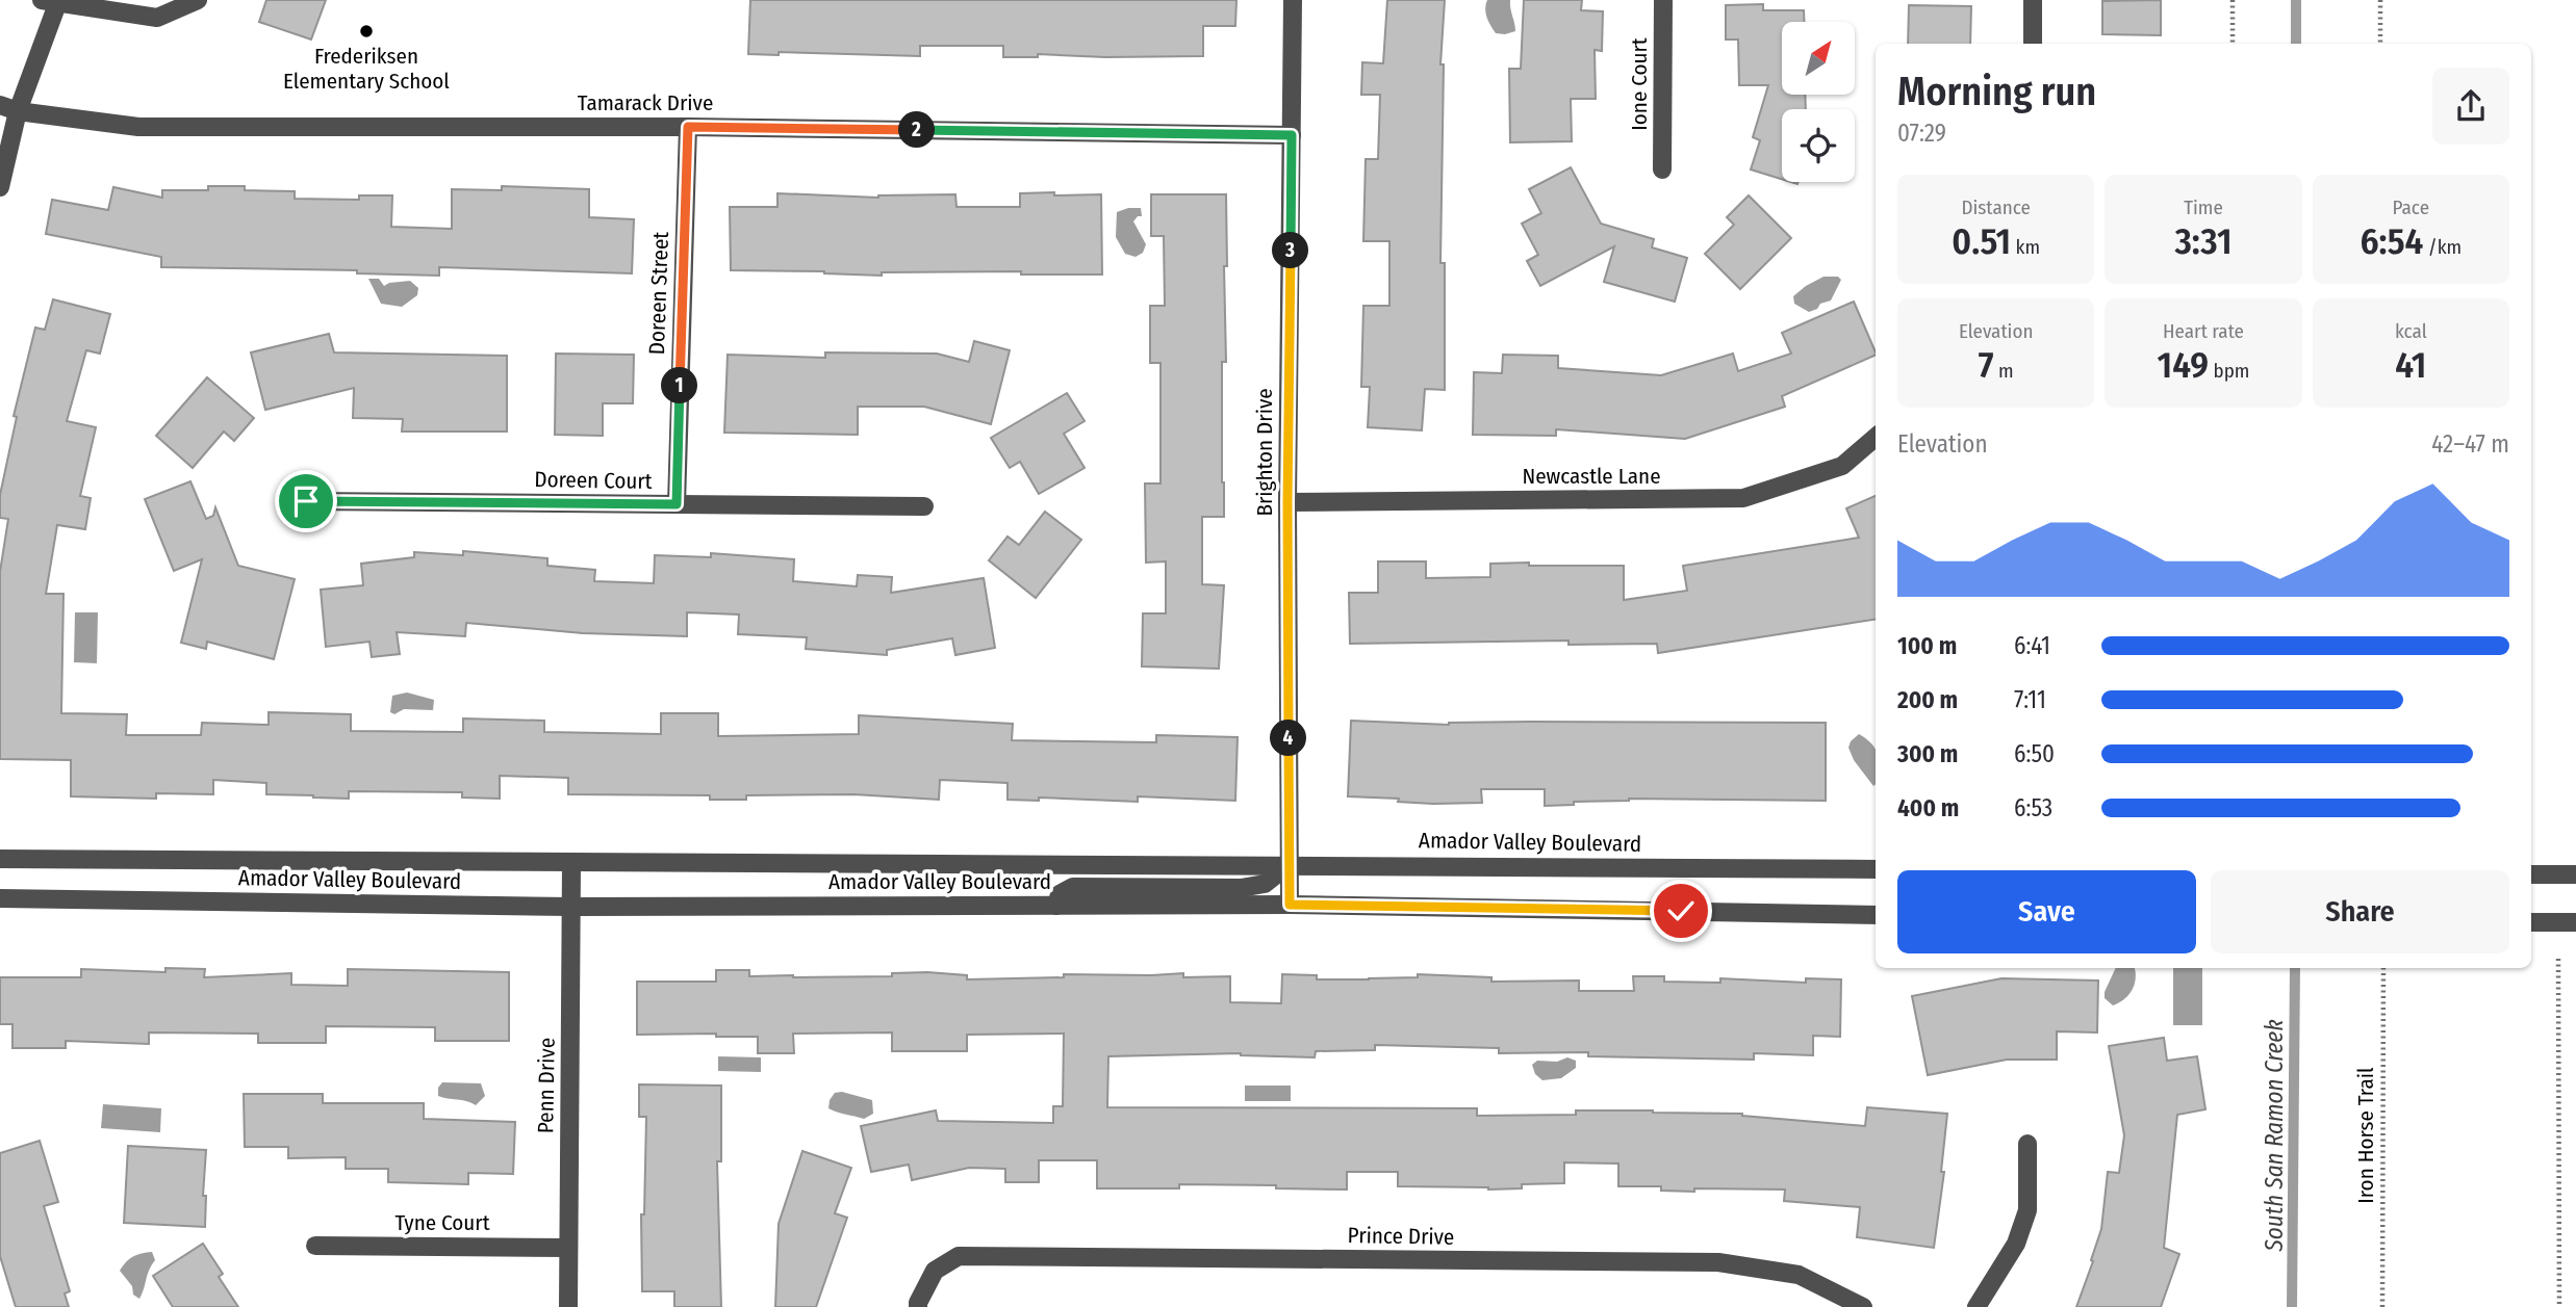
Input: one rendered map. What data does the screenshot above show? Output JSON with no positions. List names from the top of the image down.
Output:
{
  "streets": {
    "street": [
      "Ione Court",
      "Tamarack Drive",
      "Doreen Street",
      "Brighton Drive",
      "Newcastle Lane",
      "Doreen Court",
      "Amador Valley Boulevard",
      "Penn Drive",
      "Tyne Court",
      "Prince Drive"
    ],
    "path": ["Iron Horse Trail"]
  },
  "crossings": [
    ["Tamarack Drive", "Doreen Street"],
    ["Tamarack Drive", "Brighton Drive"],
    ["Doreen Street", "Doreen Court"],
    ["Brighton Drive", "Newcastle Lane"],
    ["Brighton Drive", "Amador Valley Boulevard"],
    ["Amador Valley Boulevard", "Penn Drive"],
    ["Penn Drive", "Tyne Court"]
  ],
  "water": ["South San Ramon Creek"],
  "places": ["Frederiksen Elementary School"],
  "north": "top right",
  "page": {
    "heading": ["Morning run", "07:29"],
    "pins": [
      "2",
      "3",
      "1",
      "4"
    ],
    "stats": [
      ["Distance", "0.51 km"],
      ["Time", "3:31"],
      ["Pace", "6:54 /km"],
      ["Elevation", "7 m"],
      ["Heart rate", "149 bpm"],
      ["kcal", "41"]
    ],
    "chart": ["Elevation", "42–47 m"],
    "list": [
      {
        "name": "100 m",
        "note": "6:41"
      },
      {
        "name": "200 m",
        "note": "7:11"
      },
      {
        "name": "300 m",
        "note": "6:50"
      },
      {
        "name": "400 m",
        "note": "6:53"
      }
    ],
    "buttons": ["Save", "Share"]
  }
}
